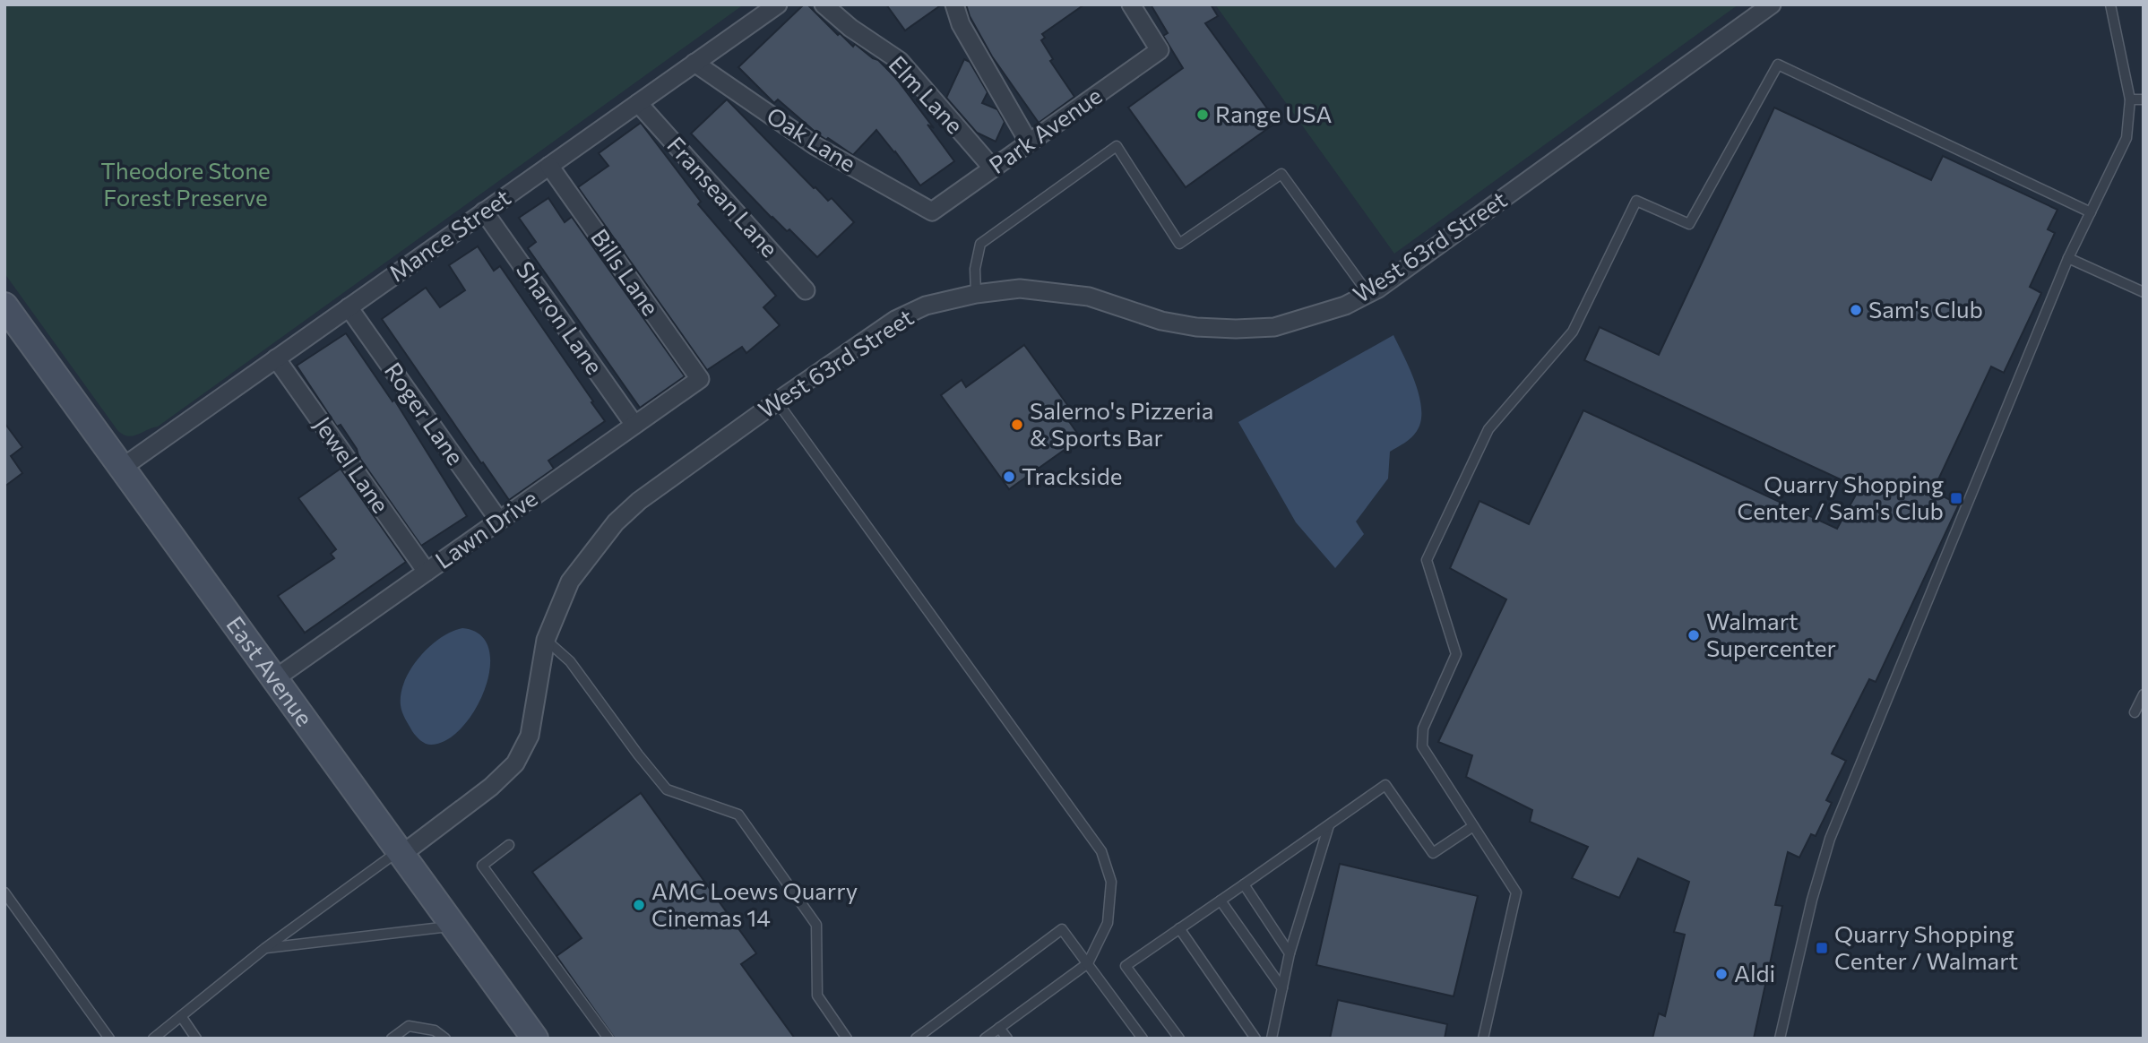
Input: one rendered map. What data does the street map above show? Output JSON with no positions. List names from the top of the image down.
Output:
{
  "streets": {
    "street": [
      "Elm Lane",
      "Park Avenue",
      "Oak Lane",
      "Fransean Lane",
      "Mance Street",
      "West 63rd Street",
      "Bills Lane",
      "Sharon Lane",
      "Roger Lane",
      "Jewel Lane",
      "Lawn Drive",
      "East Avenue"
    ]
  },
  "crossings": [
    ["Elm Lane", "Park Avenue"],
    ["Park Avenue", "Oak Lane"],
    ["Oak Lane", "Mance Street"],
    ["Fransean Lane", "Mance Street"],
    ["Mance Street", "Bills Lane"],
    ["Mance Street", "Sharon Lane"],
    ["Mance Street", "Roger Lane"],
    ["Mance Street", "Jewel Lane"],
    ["Mance Street", "East Avenue"],
    ["West 63rd Street", "East Avenue"],
    ["Bills Lane", "Lawn Drive"],
    ["Sharon Lane", "Lawn Drive"],
    ["Roger Lane", "Lawn Drive"],
    ["Jewel Lane", "Lawn Drive"],
    ["Lawn Drive", "East Avenue"]
  ],
  "parks": ["Theodore Stone Forest Preserve"],
  "places": {
    "other": [
      "Range USA",
      "Sam's Club",
      "Salerno's Pizzeria & Sports Bar",
      "Trackside",
      "Walmart Supercenter",
      "AMC Loews Quarry Cinemas 14",
      "Aldi"
    ],
    "transit": ["Quarry Shopping Center / Sam's Club", "Quarry Shopping Center / Walmart"]
  }
}
